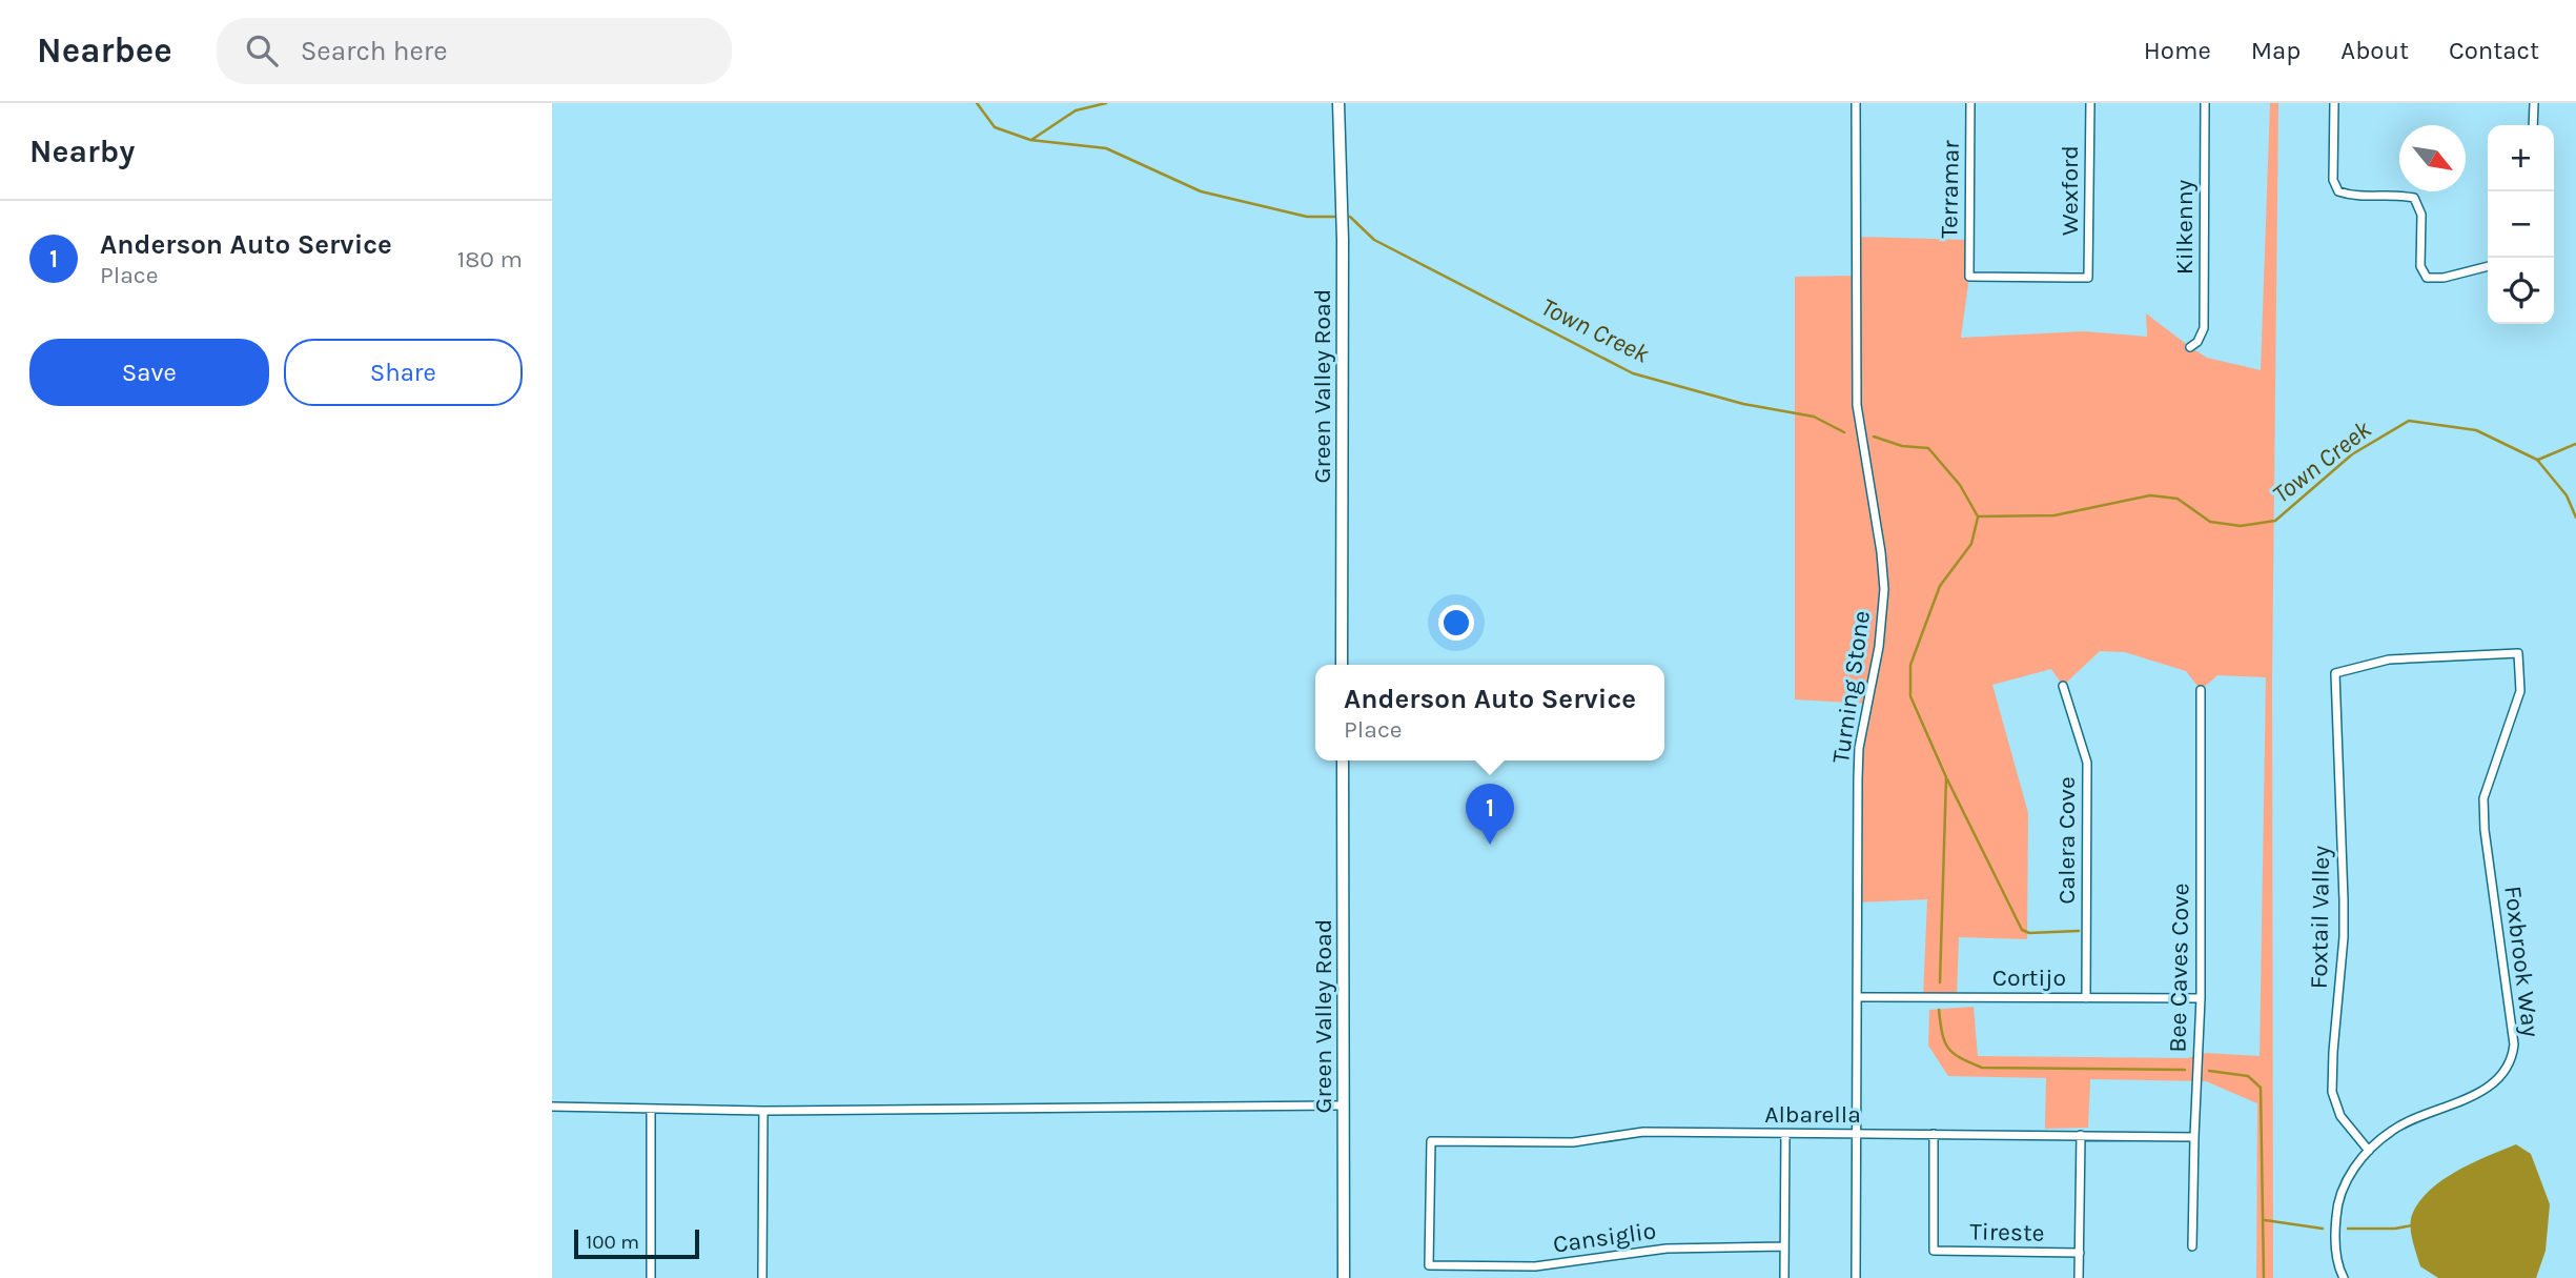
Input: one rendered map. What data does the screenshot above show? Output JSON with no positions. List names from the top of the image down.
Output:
{
  "streets": {
    "street": [
      "Terramar",
      "Wexford",
      "Kilkenny",
      "Green Valley Road",
      "Turning Stone",
      "Calera Cove",
      "Foxtail Valley",
      "Foxbrook Way",
      "Bee Caves Cove",
      "Cortijo",
      "Albarella",
      "Tireste",
      "Cansiglio"
    ]
  },
  "crossings": [
    ["Terramar", "Wexford"],
    ["Turning Stone", "Cortijo"],
    ["Turning Stone", "Albarella"],
    ["Calera Cove", "Cortijo"],
    ["Foxtail Valley", "Foxbrook Way"],
    ["Bee Caves Cove", "Cortijo"],
    ["Bee Caves Cove", "Albarella"],
    ["Albarella", "Tireste"],
    ["Albarella", "Cansiglio"]
  ],
  "water": ["Town Creek"],
  "scale_bar": "100 m",
  "north": "bottom right",
  "page": {
    "header": "Nearbee",
    "search": "Search here",
    "nav": [
      "Home",
      "Map",
      "About",
      "Contact"
    ],
    "heading": "Nearby",
    "map_buttons": ["+", "−"],
    "list": [
      {
        "mark": "1",
        "name": "Anderson Auto Service",
        "note": "Place",
        "value": "180 m"
      }
    ],
    "buttons": ["Save", "Share"],
    "popup": ["Anderson Auto Service", "Place"],
    "pins": "1",
    "scale": "100 m"
  }
}
